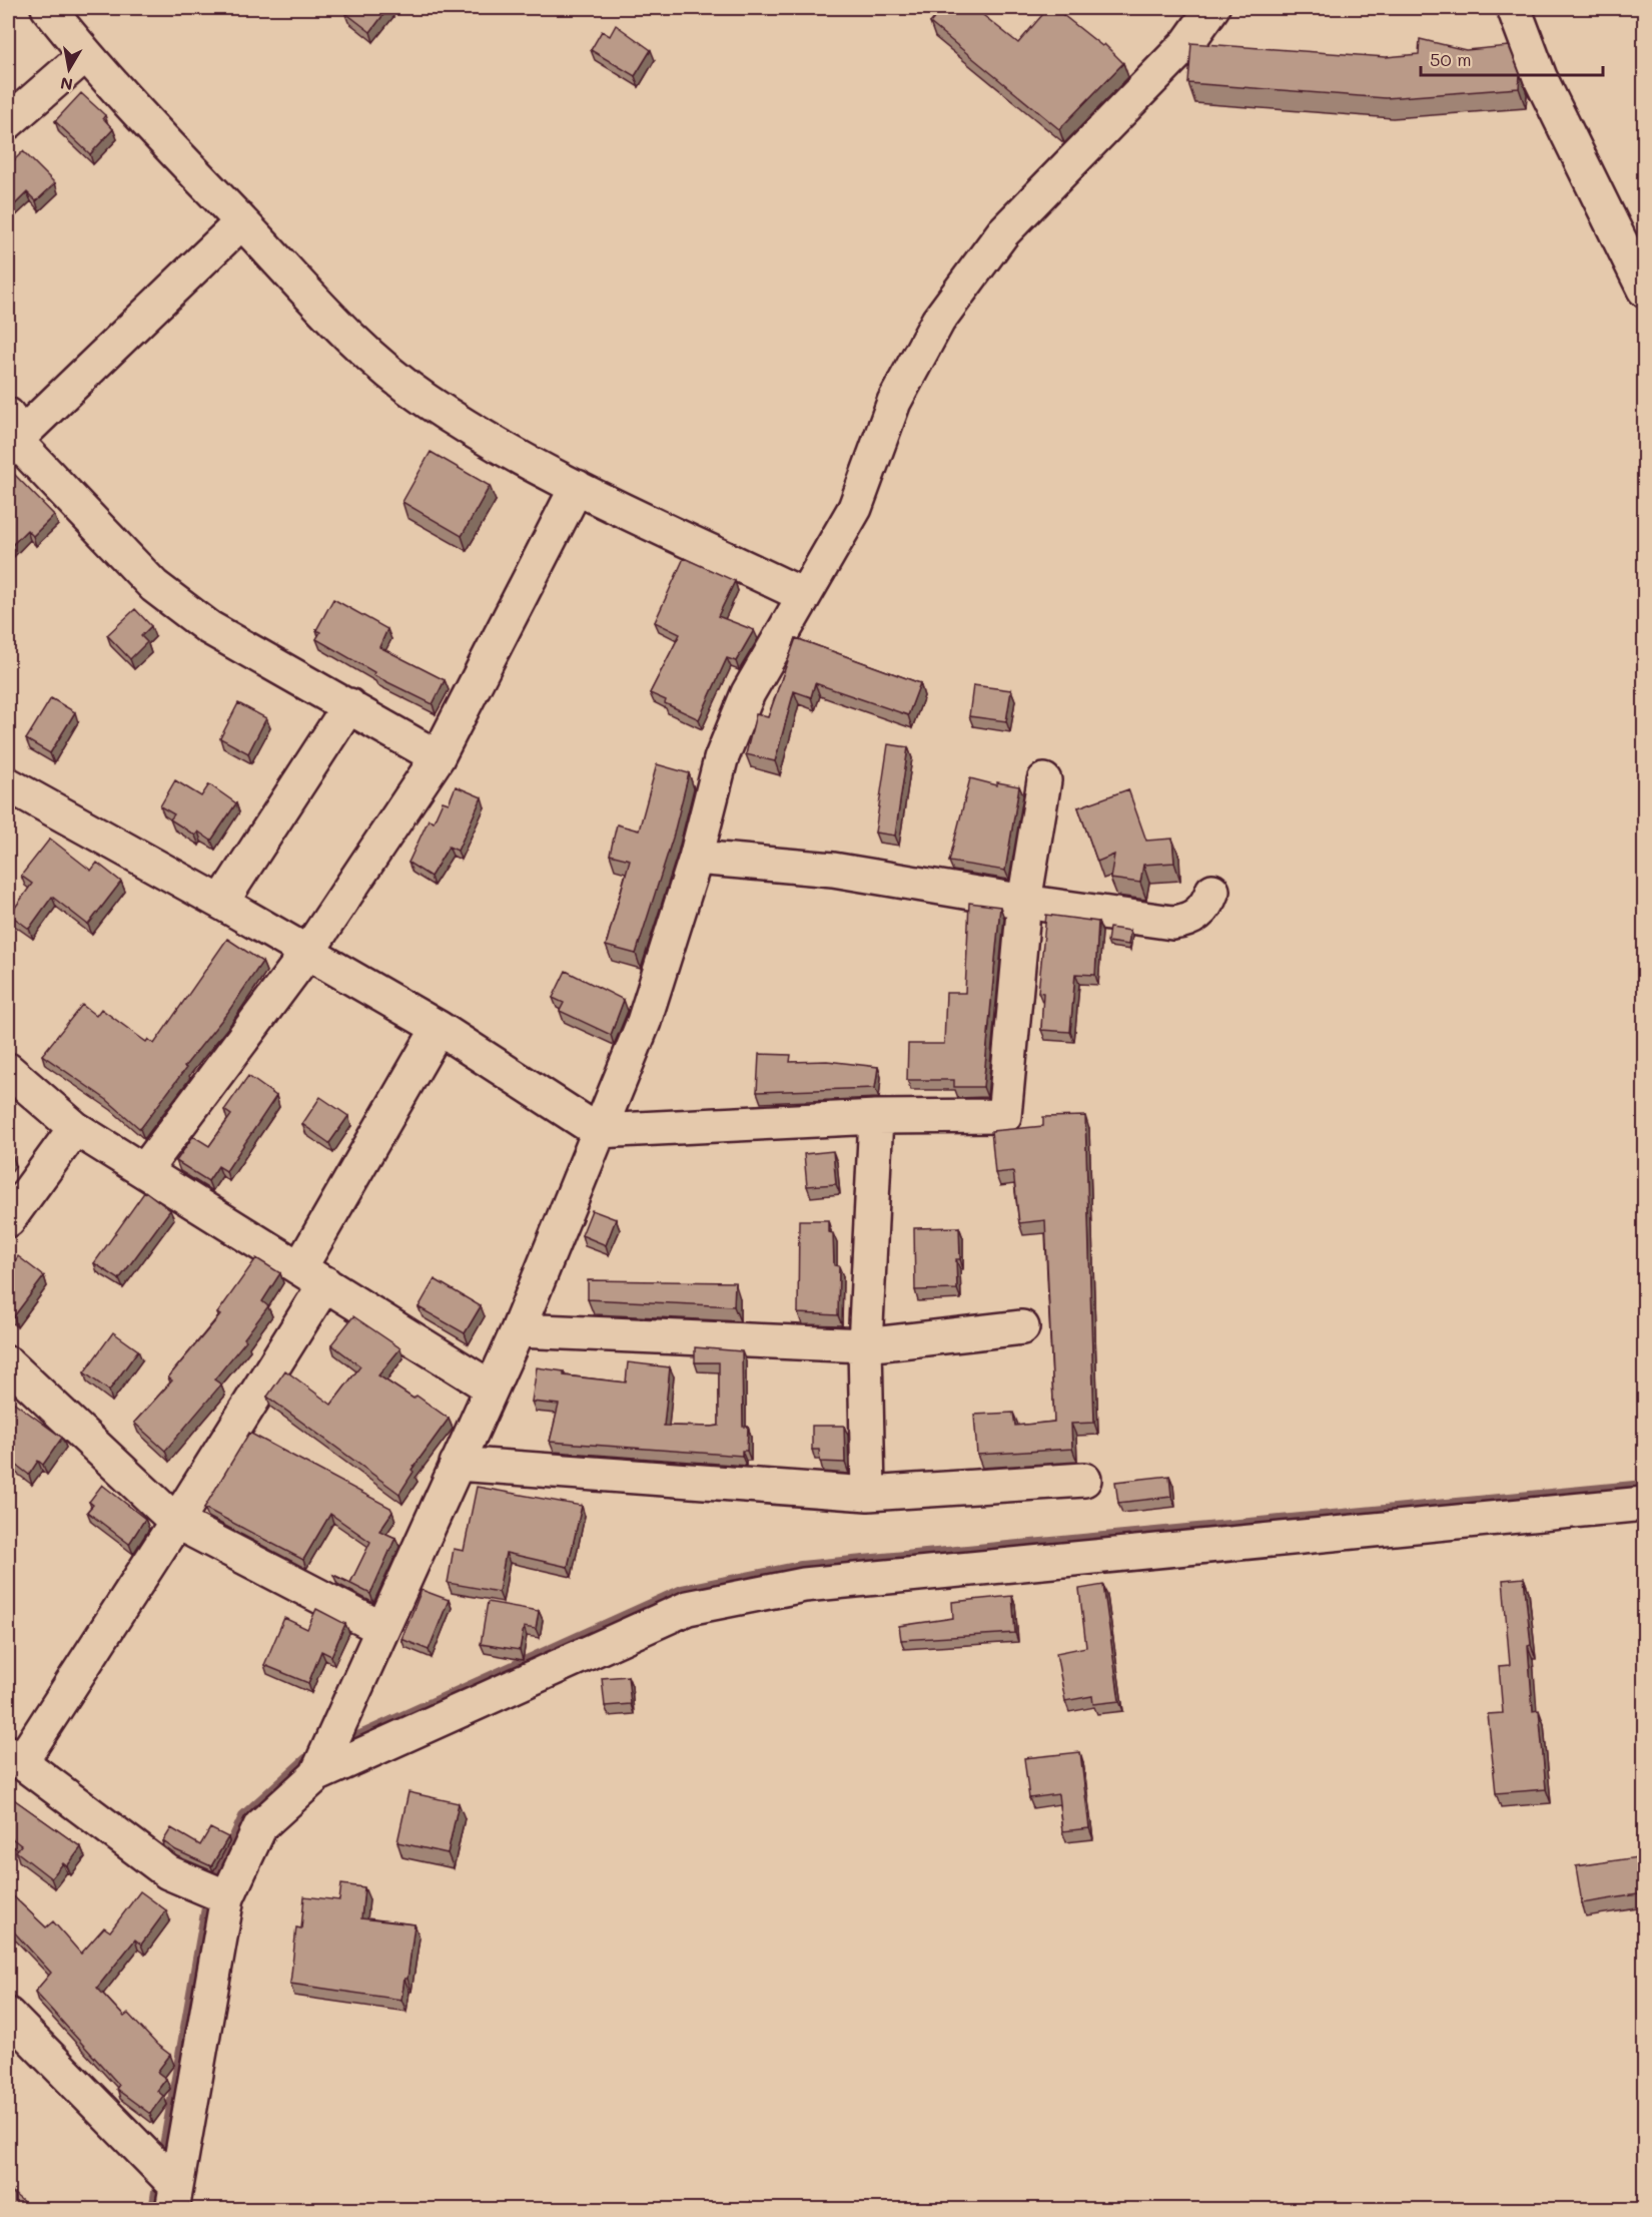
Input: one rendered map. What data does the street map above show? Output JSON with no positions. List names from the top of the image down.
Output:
{
  "scale_bar": "50 m",
  "north": "bottom"
}
